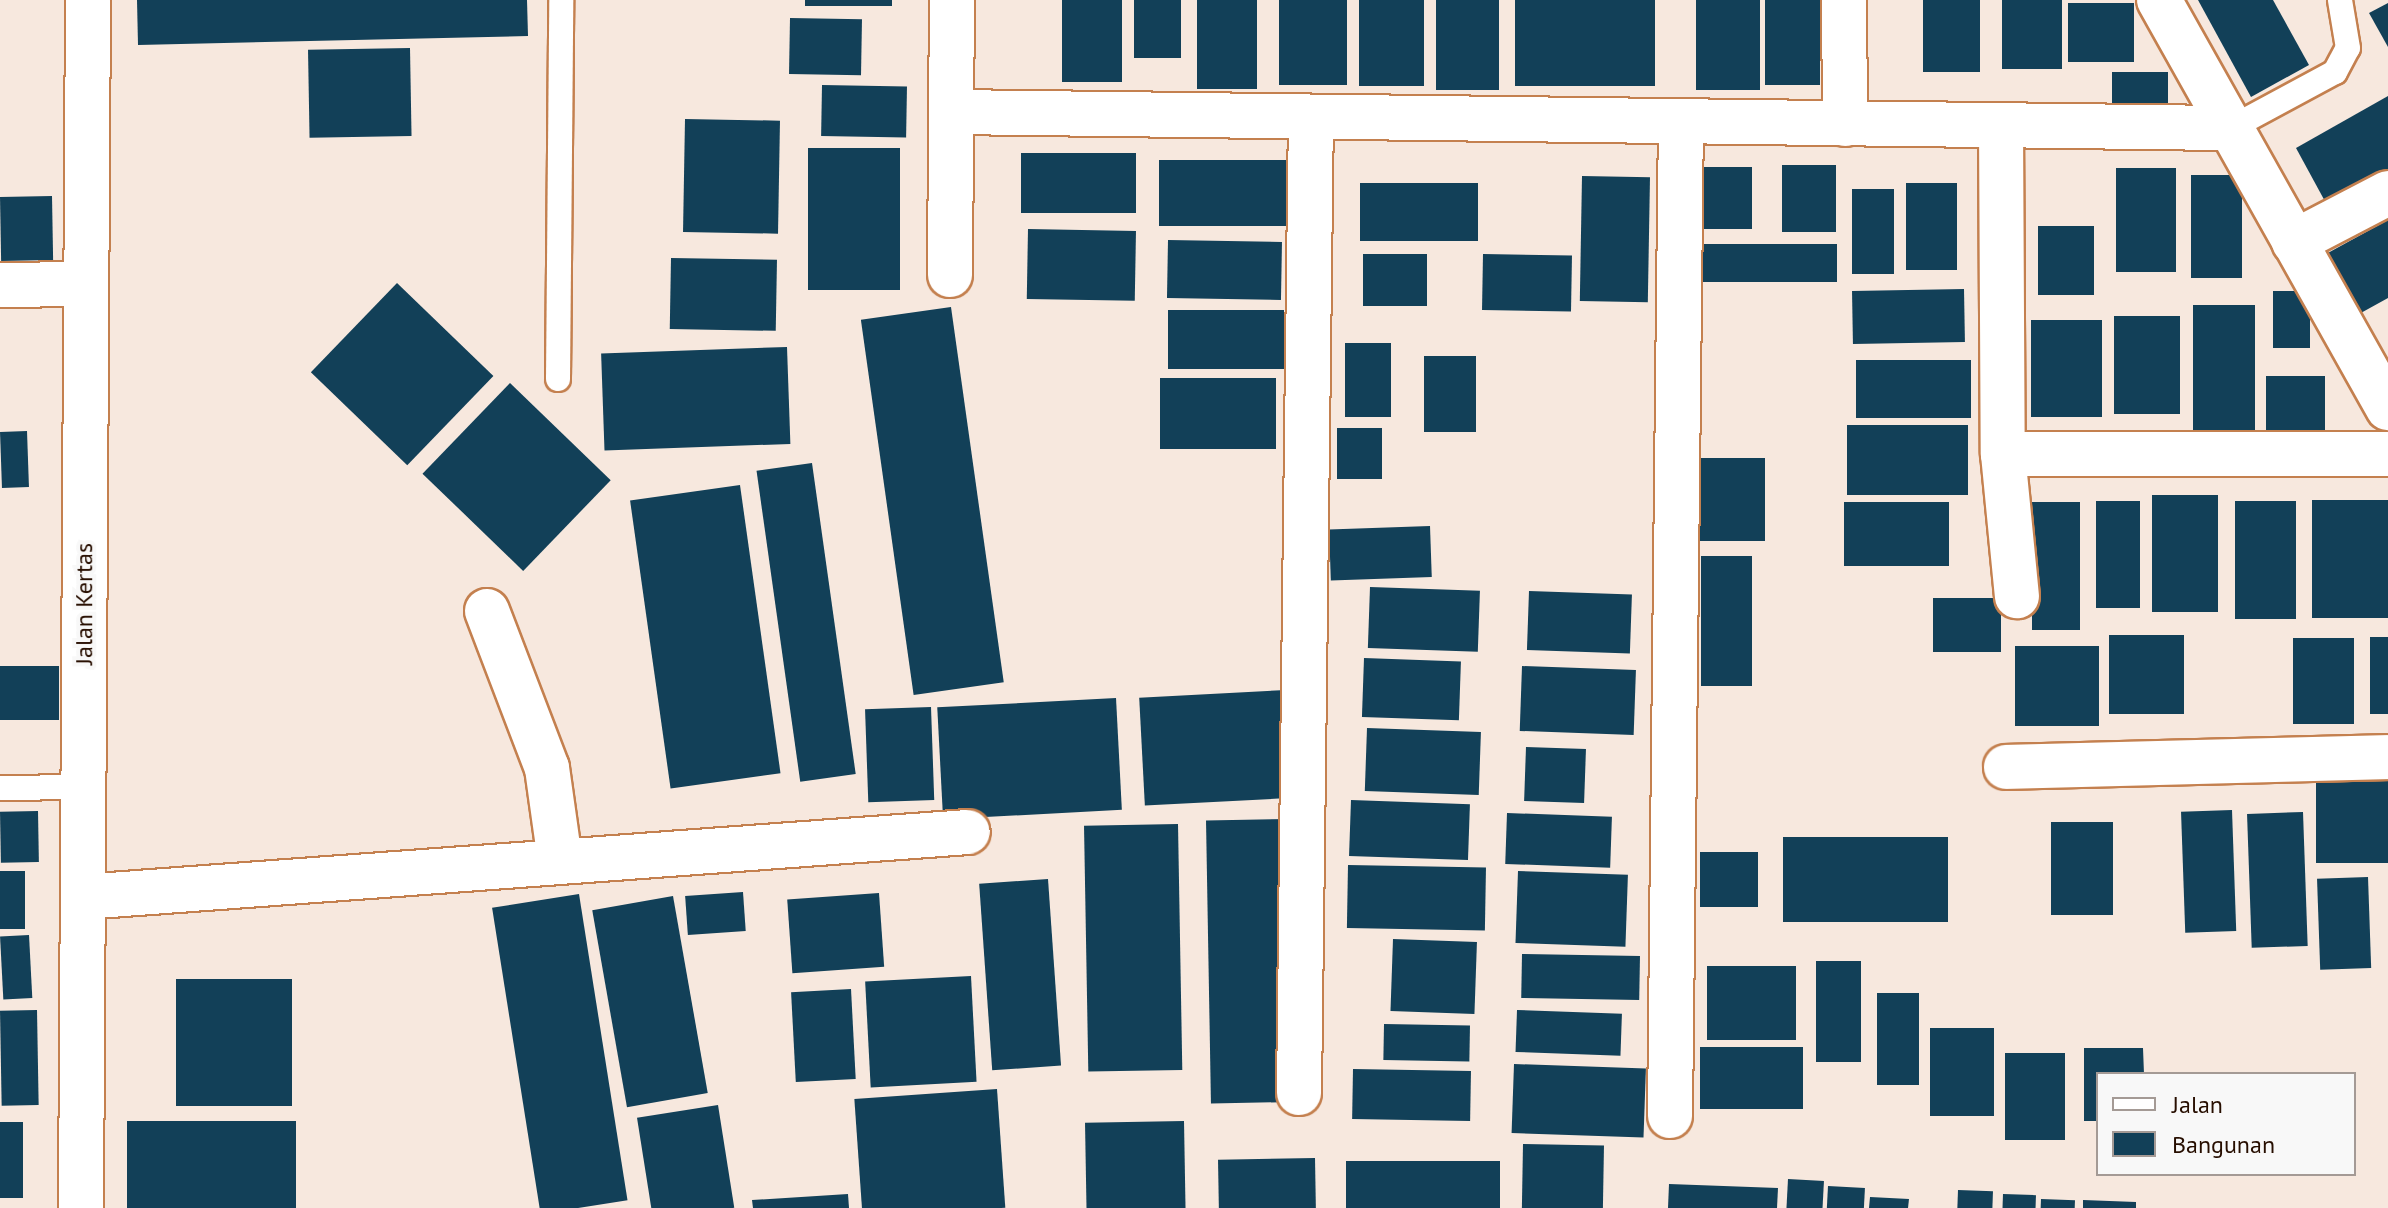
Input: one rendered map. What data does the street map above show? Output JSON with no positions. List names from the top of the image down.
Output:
{
  "streets": {
    "street": ["Jalan Kertas"]
  },
  "legend": ["Jalan", "Bangunan"]
}
